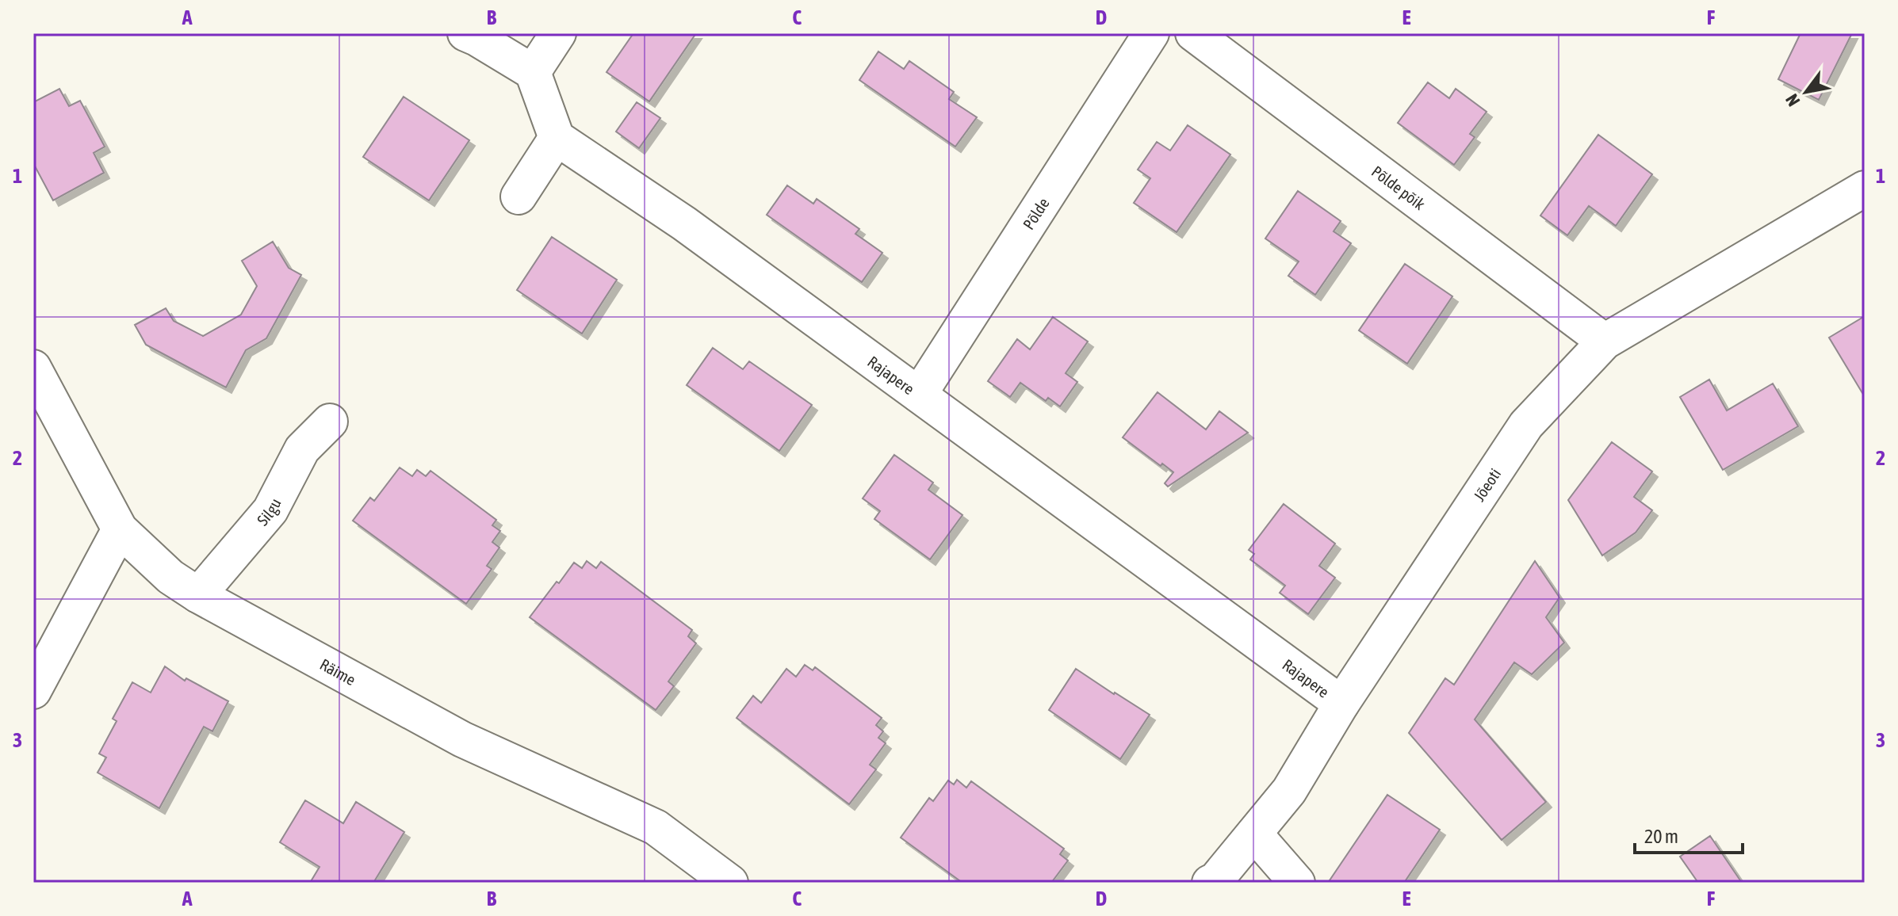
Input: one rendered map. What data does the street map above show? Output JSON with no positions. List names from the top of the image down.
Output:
{
  "streets": {
    "street": [
      "Põlde põik",
      "Põlde",
      "Rajapere",
      "Jõeoti",
      "Silgu",
      "Räime"
    ]
  },
  "crossings": [
    ["Põlde põik", "Jõeoti"],
    ["Põlde", "Rajapere"],
    ["Rajapere", "Jõeoti"],
    ["Silgu", "Räime"]
  ],
  "scale_bar": "20 m",
  "north": "bottom left",
  "grid": {
    "columns": [
      "A",
      "B",
      "C",
      "D",
      "E",
      "F"
    ],
    "rows": ["1", "2", "3"]
  }
}
